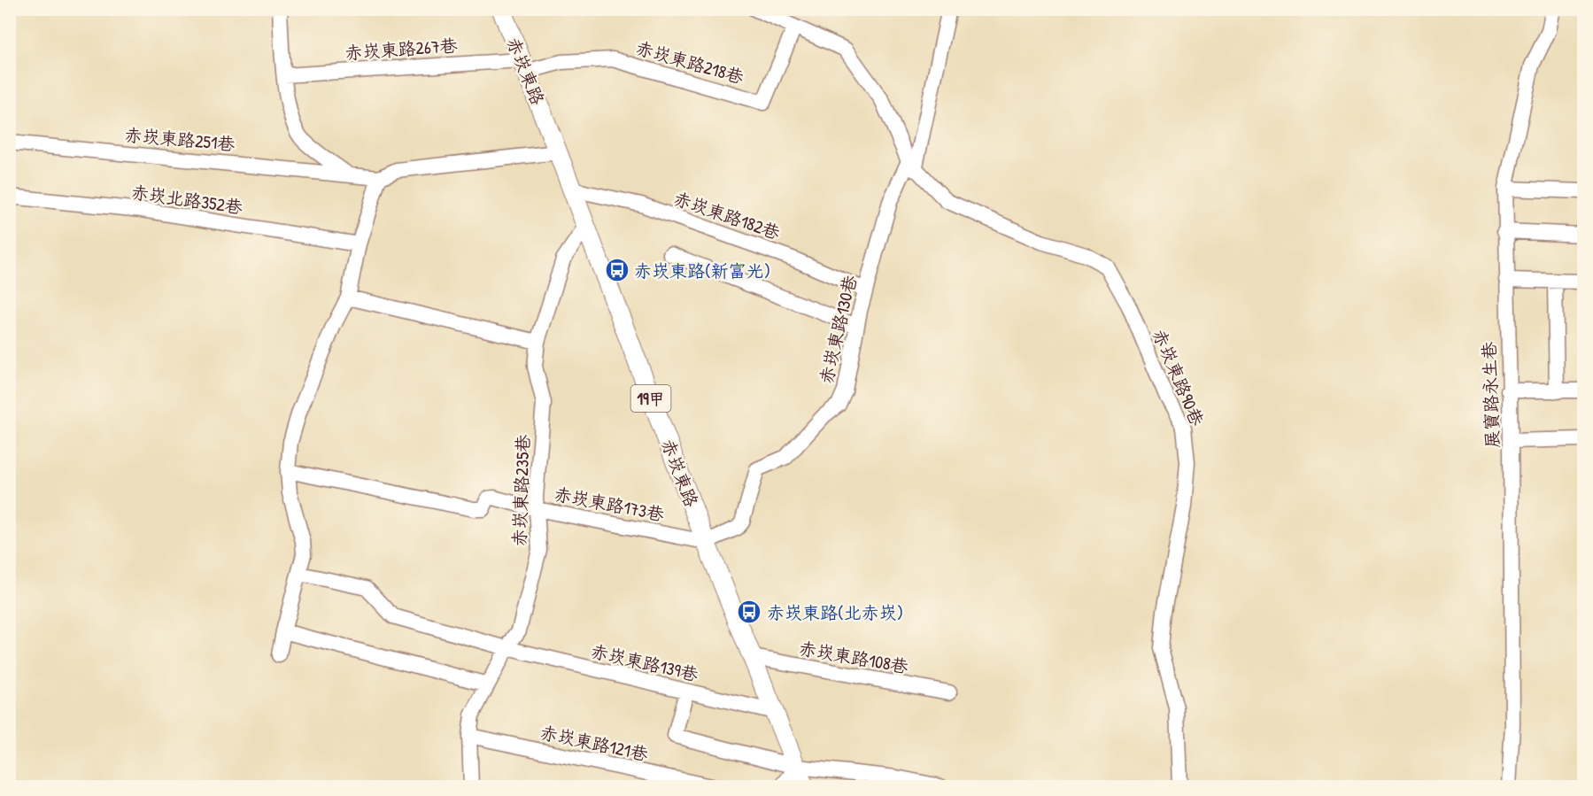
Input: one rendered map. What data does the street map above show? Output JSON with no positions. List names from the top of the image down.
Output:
{
  "streets": {
    "main road": ["赤崁東路", "19甲"],
    "street": [
      "赤崁東路267巷",
      "赤崁東路218巷",
      "赤崁東路251巷",
      "赤崁北路352巷",
      "赤崁東路182巷",
      "赤崁東路130巷",
      "赤崁東路90巷",
      "展寶路永生巷",
      "赤崁東路235巷",
      "赤崁東路173巷",
      "赤崁東路108巷",
      "赤崁東路139巷",
      "赤崁東路121巷"
    ]
  },
  "crossings": [
    ["赤崁東路267巷", "赤崁東路218巷"],
    ["赤崁東路267巷", "赤崁東路"],
    ["赤崁東路267巷", "赤崁東路251巷"],
    ["赤崁東路218巷", "赤崁東路"],
    ["赤崁東路", "赤崁東路251巷"],
    ["赤崁東路", "赤崁東路182巷"],
    ["赤崁東路", "赤崁東路130巷"],
    ["赤崁東路", "赤崁東路235巷"],
    ["赤崁東路", "赤崁東路173巷"],
    ["赤崁東路", "赤崁東路108巷"],
    ["赤崁東路", "赤崁東路139巷"],
    ["赤崁東路182巷", "赤崁東路130巷"],
    ["赤崁東路130巷", "赤崁東路90巷"],
    ["赤崁東路130巷", "赤崁東路173巷"],
    ["赤崁東路235巷", "赤崁東路173巷"],
    ["赤崁東路235巷", "赤崁東路139巷"],
    ["赤崁東路235巷", "赤崁東路121巷"]
  ],
  "places": {
    "bus stop": ["赤崁東路(新富光)", "赤崁東路(北赤崁)"]
  }
}
